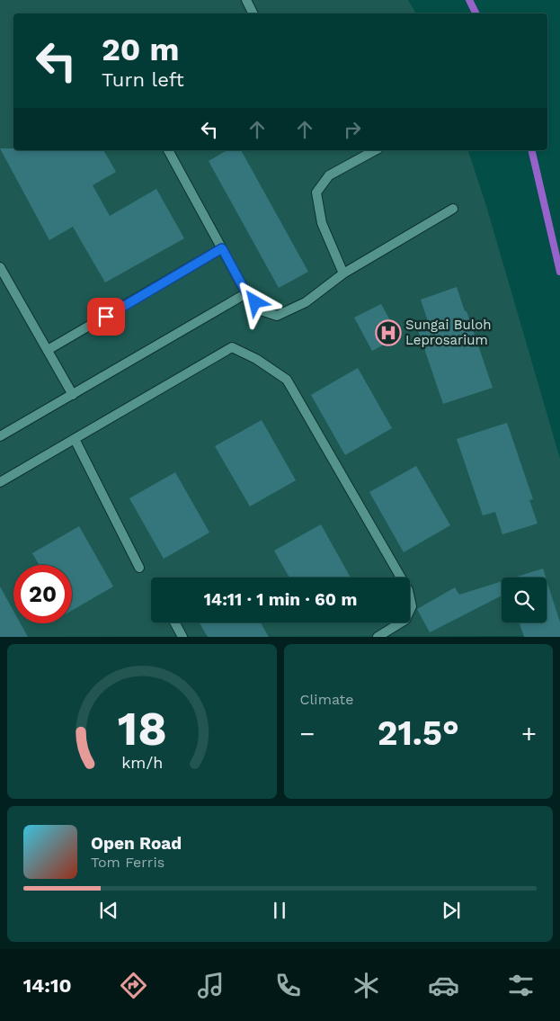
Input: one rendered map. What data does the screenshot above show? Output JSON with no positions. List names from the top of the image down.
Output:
{
  "places": {
    "hospital": ["Sungai Buloh Leprosarium"]
  },
  "page": {
    "turn": ["20 m", "Turn left"],
    "limit": "20",
    "trip": "14:11 · 1 min · 60 m",
    "tile": "Climate",
    "heat": ["−", "21.5°", "+"],
    "song": ["Open Road", "Tom Ferris"],
    "tabs": "14:10",
    "gauge": ["18", "km/h"]
  }
}
